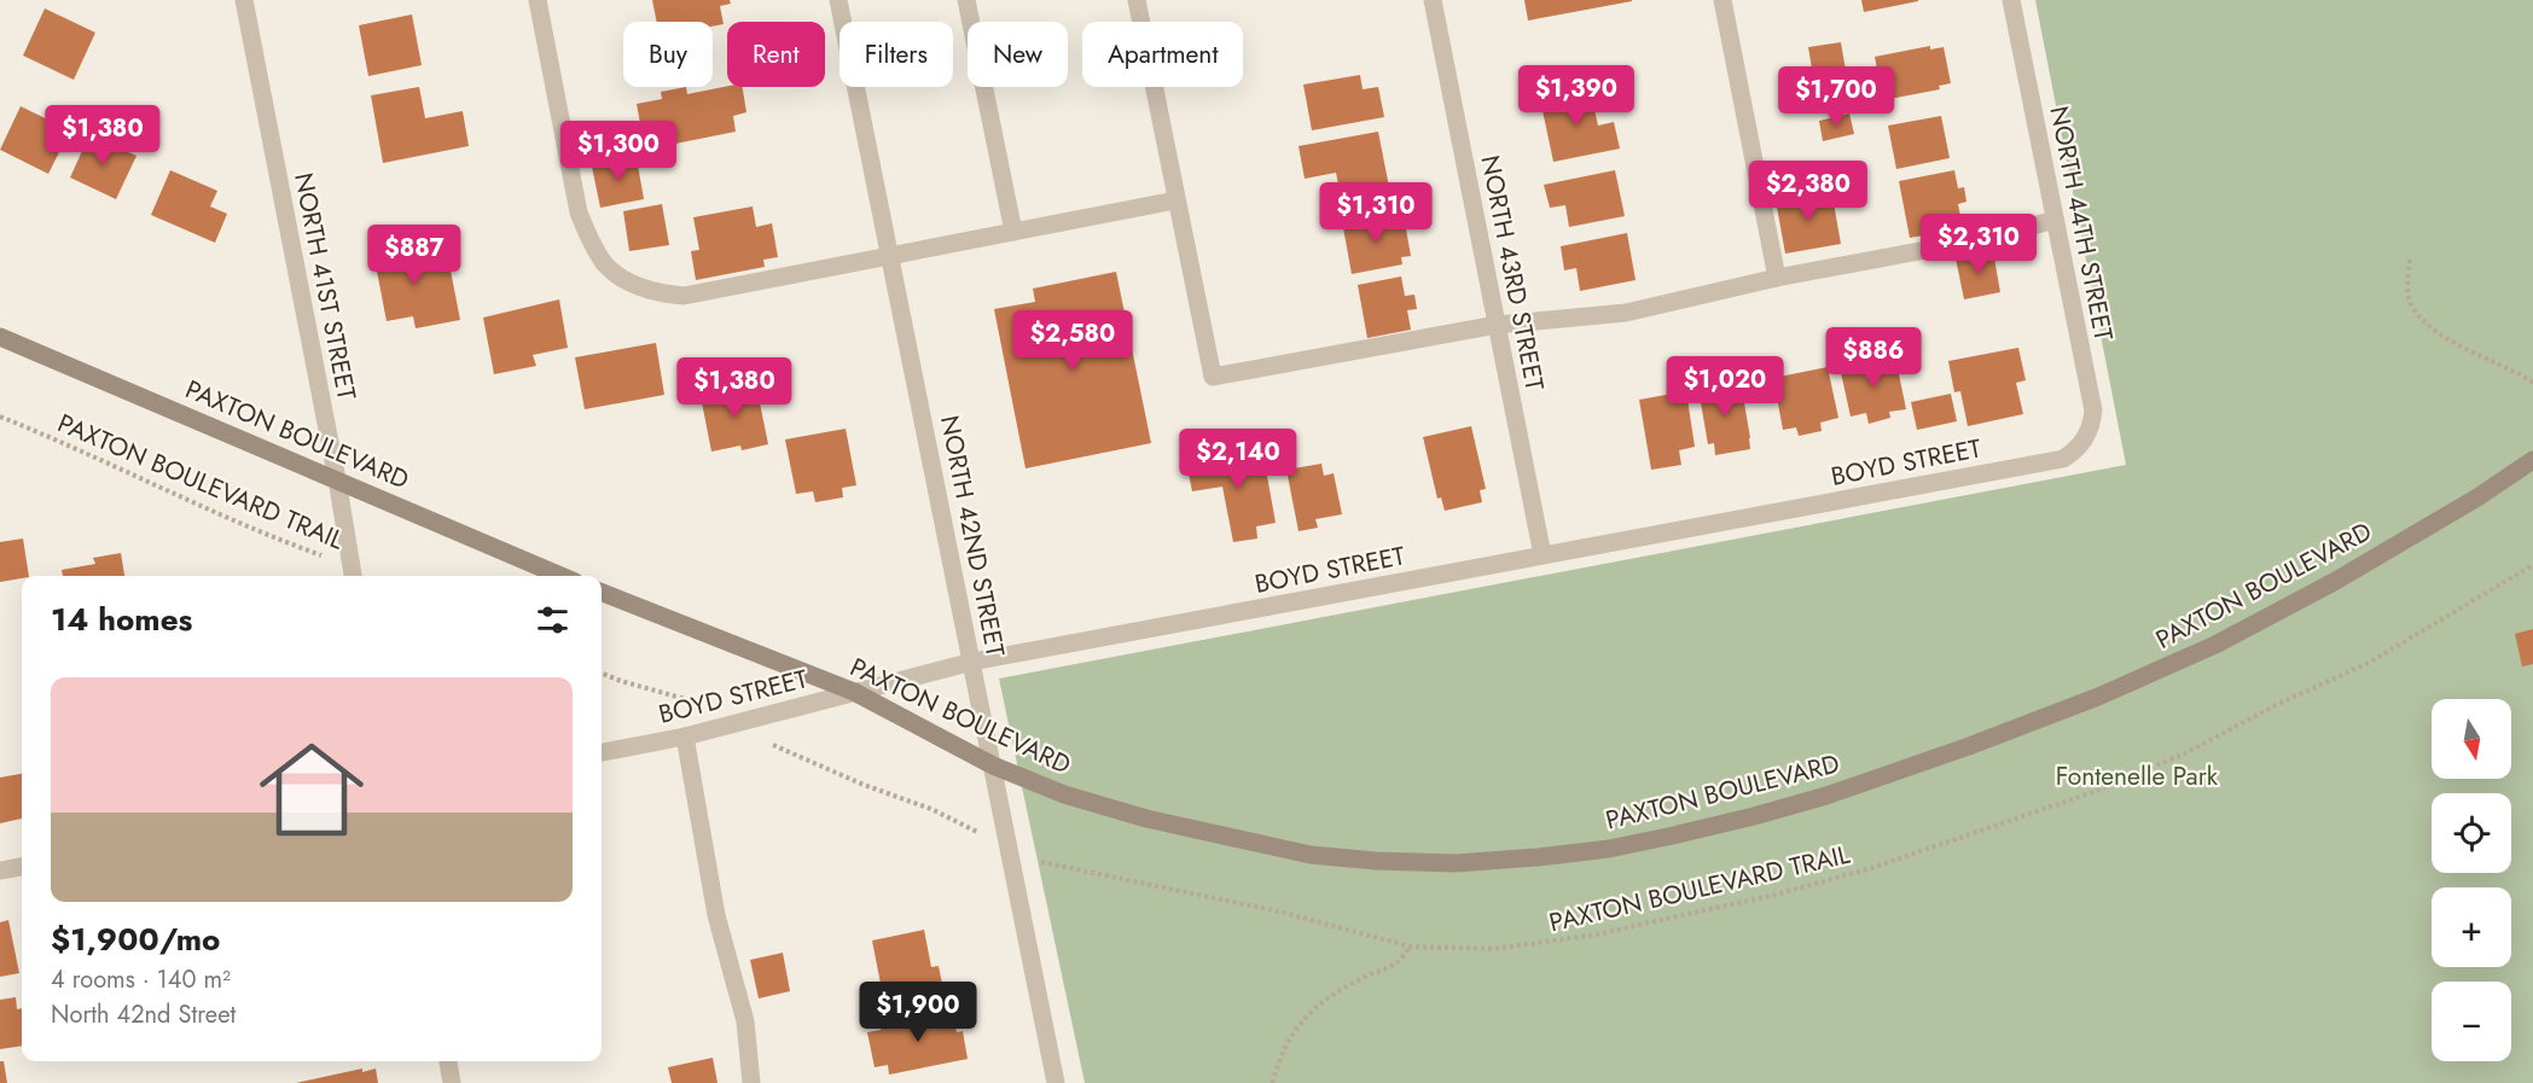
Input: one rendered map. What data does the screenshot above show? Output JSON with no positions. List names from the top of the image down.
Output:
{
  "streets": {
    "street": [
      "NORTH 44TH STREET",
      "NORTH 43RD STREET",
      "NORTH 41ST STREET",
      "PAXTON BOULEVARD",
      "BOYD STREET",
      "NORTH 42ND STREET"
    ],
    "path": ["PAXTON BOULEVARD TRAIL"]
  },
  "crossings": [
    ["NORTH 44TH STREET", "BOYD STREET"],
    ["NORTH 43RD STREET", "BOYD STREET"],
    ["NORTH 41ST STREET", "PAXTON BOULEVARD"],
    ["NORTH 41ST STREET", "PAXTON BOULEVARD TRAIL"],
    ["PAXTON BOULEVARD", "BOYD STREET"],
    ["PAXTON BOULEVARD", "NORTH 42ND STREET"],
    ["BOYD STREET", "PAXTON BOULEVARD TRAIL"],
    ["BOYD STREET", "NORTH 42ND STREET"],
    ["PAXTON BOULEVARD TRAIL", "NORTH 42ND STREET"]
  ],
  "parks": ["Fontenelle Park"],
  "north": "bottom",
  "page": {
    "chip": [
      "Buy",
      "Rent",
      "Filters",
      "New",
      "Apartment"
    ],
    "price": [
      "$1,390",
      "$1,700",
      "$1,380",
      "$1,300",
      "$2,380",
      "$1,310",
      "$2,310",
      "$887",
      "$2,580",
      "$886",
      "$1,020",
      "$1,380",
      "$2,140",
      "$1,900"
    ],
    "heading": "14 homes",
    "list": [
      {
        "name": "$1,900/mo",
        "note": "4 rooms · 140 m² · North 42nd Street"
      }
    ],
    "map_buttons": ["+", "−"]
  }
}
